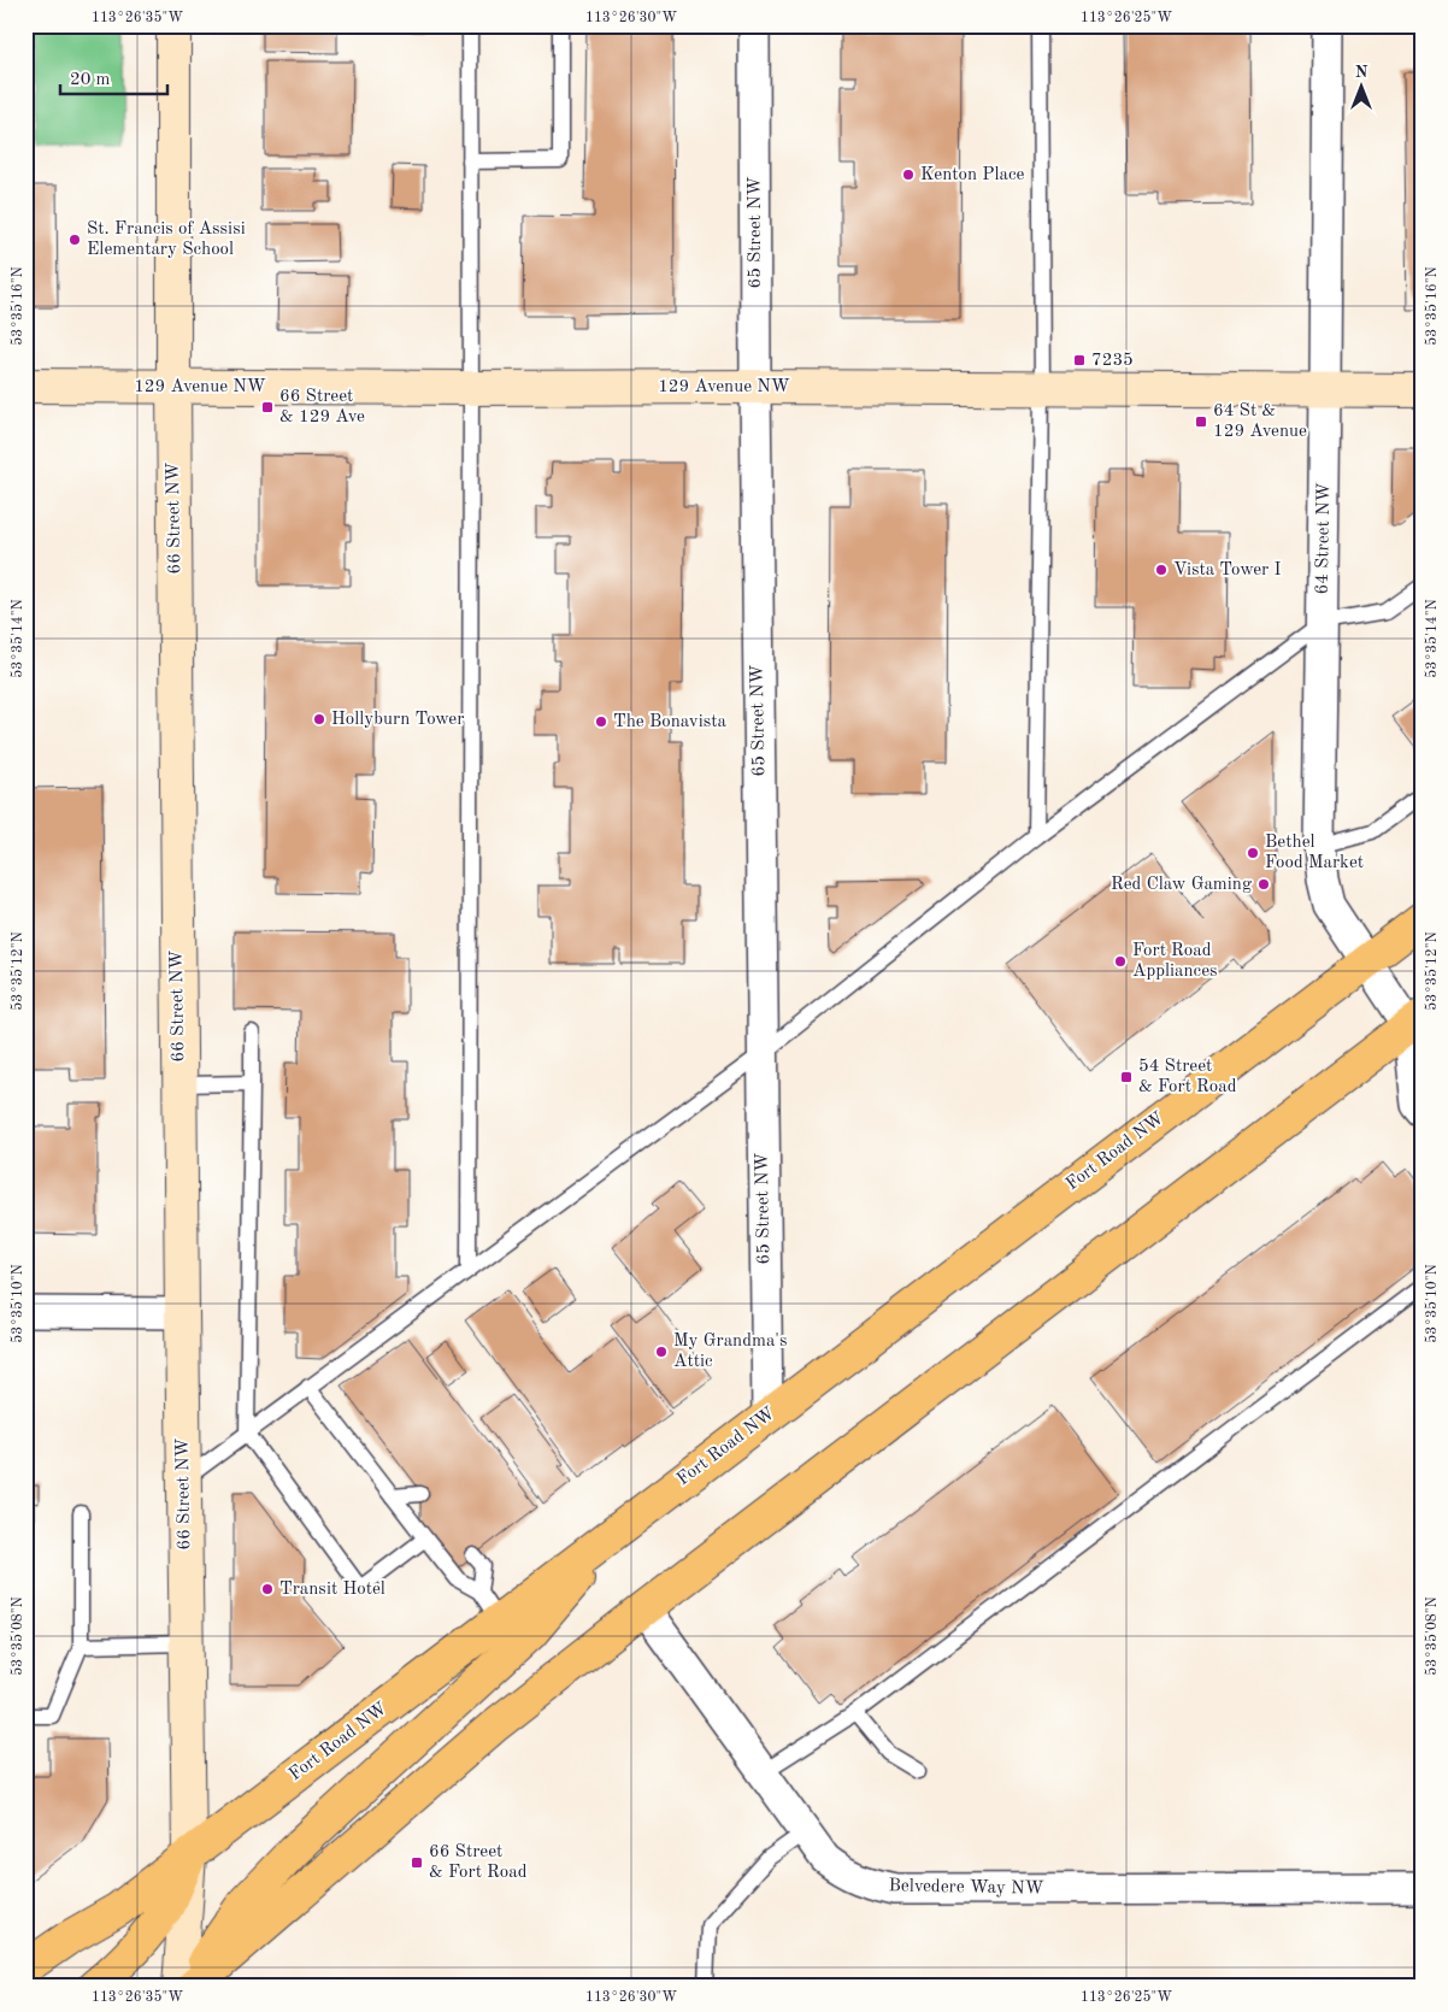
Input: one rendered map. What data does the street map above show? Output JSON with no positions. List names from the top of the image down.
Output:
{
  "streets": {
    "main road": ["129 Avenue NW", "66 Street NW", "Fort Road NW"],
    "street": ["65 Street NW", "64 Street NW", "Belvedere Way NW"]
  },
  "crossings": [
    ["65 Street NW", "129 Avenue NW"],
    ["65 Street NW", "Fort Road NW"],
    ["129 Avenue NW", "66 Street NW"],
    ["129 Avenue NW", "64 Street NW"],
    ["66 Street NW", "Fort Road NW"],
    ["64 Street NW", "Fort Road NW"]
  ],
  "places": {
    "other": [
      "Kenton Place",
      "St. Francis of Assisi Elementary School",
      "Vista Tower I",
      "Hollyburn Tower",
      "The Bonavista",
      "Bethel Food Market",
      "Red Claw Gaming",
      "Fort Road Appliances",
      "My Grandma's Attic",
      "Transit Hotel"
    ],
    "transit": [
      "7235",
      "66 Street & 129 Ave",
      "64 St & 129 Avenue",
      "54 Street & Fort Road",
      "66 Street & Fort Road"
    ]
  },
  "scale_bar": "20 m",
  "north": "top",
  "coordinates": [
    "113°26'35\"W",
    "113°26'30\"W",
    "113°26'25\"W",
    "53°35'16\"N",
    "53°35'14\"N",
    "53°35'12\"N",
    "53°35'10\"N",
    "53°35'08\"N"
  ]
}
